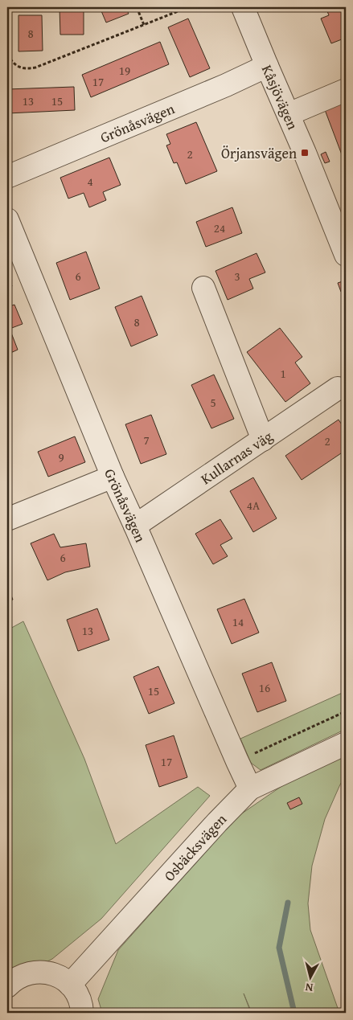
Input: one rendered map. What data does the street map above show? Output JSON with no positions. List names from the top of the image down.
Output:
{
  "streets": {
    "street": [
      "Kåsjövägen",
      "Grönåsvägen",
      "Kullarnas väg",
      "Osbäcksvägen"
    ]
  },
  "crossings": [
    ["Kåsjövägen", "Grönåsvägen"],
    ["Grönåsvägen", "Kullarnas väg"],
    ["Grönåsvägen", "Osbäcksvägen"]
  ],
  "places": {
    "transit": ["Örjansvägen"]
  },
  "house_numbers": [
    "8",
    "19",
    "17",
    "13",
    "15",
    "2",
    "4",
    "24",
    "6",
    "3",
    "8",
    "1",
    "5",
    "7",
    "2",
    "9",
    "4A",
    "6",
    "14",
    "13",
    "16",
    "15",
    "17"
  ],
  "north": "bottom"
}
